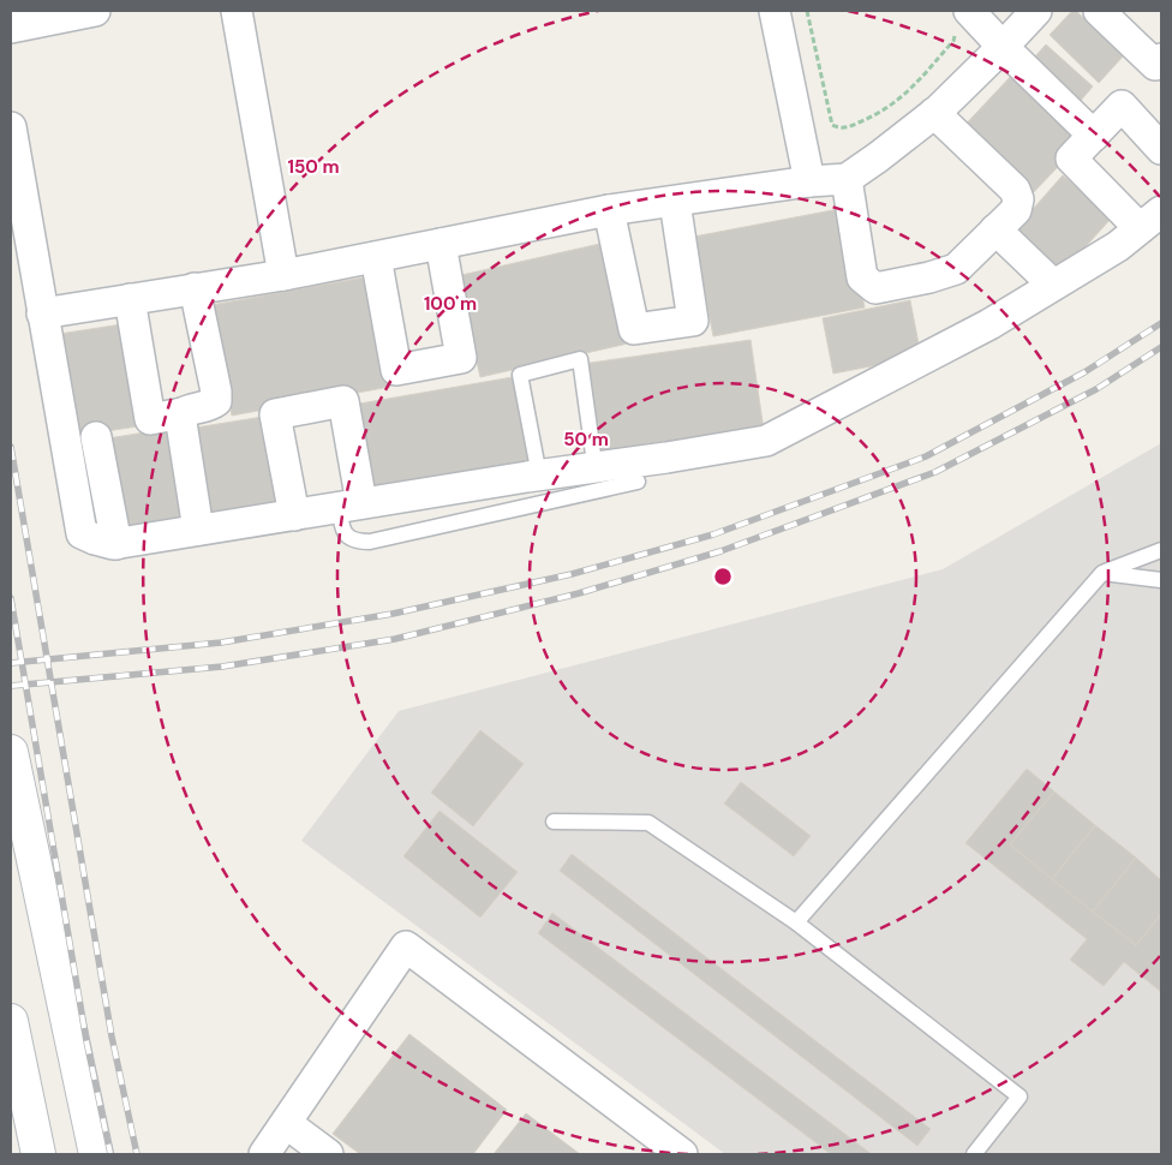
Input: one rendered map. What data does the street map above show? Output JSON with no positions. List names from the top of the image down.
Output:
{
  "rings": ["150 m", "100 m", "50 m"]
}
